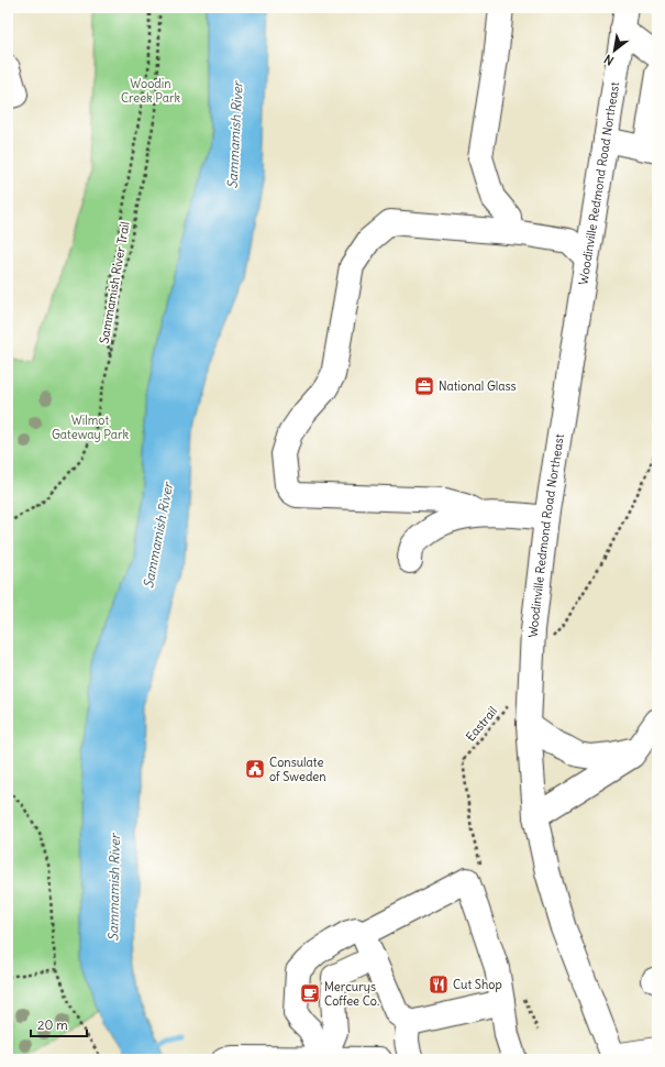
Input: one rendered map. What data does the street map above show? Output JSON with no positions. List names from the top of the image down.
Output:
{
  "streets": {
    "main road": ["Woodinville Redmond Road Northeast"],
    "path": ["Sammamish River Trail", "Eastrail"]
  },
  "water": ["Sammamish River"],
  "parks": ["Woodin Creek Park", "Wilmot Gateway Park"],
  "places": {
    "office": ["National Glass"],
    "public building": ["Consulate of Sweden"],
    "restaurant": ["Cut Shop"],
    "cafe": ["Mercurys Coffee Co."]
  },
  "scale_bar": "20 m",
  "north": "bottom left"
}
